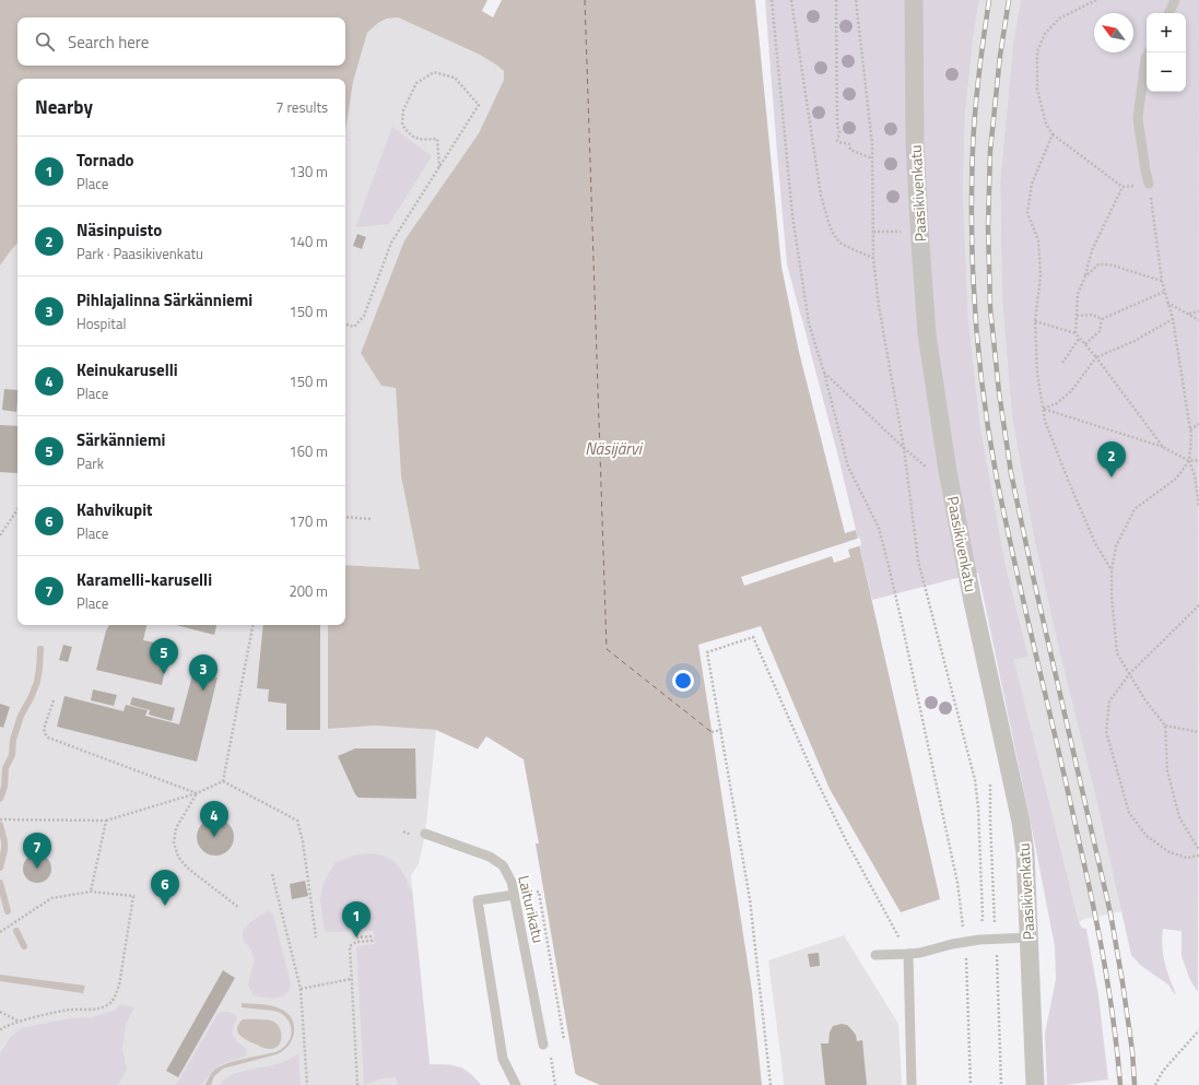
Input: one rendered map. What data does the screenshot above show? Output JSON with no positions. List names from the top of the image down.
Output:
{
  "streets": {
    "street": ["Paasikivenkatu"],
    "lane": ["Laiturikatu"]
  },
  "water": ["Näsijärvi"],
  "north": "top left",
  "page": {
    "map_buttons": ["+", "−"],
    "search": "Search here",
    "heading": ["Nearby", "7 results"],
    "list": [
      {
        "mark": "1",
        "name": "Tornado",
        "note": "Place",
        "value": "130 m"
      },
      {
        "mark": "2",
        "name": "Näsinpuisto",
        "note": "Park · Paasikivenkatu",
        "value": "140 m"
      },
      {
        "mark": "3",
        "name": "Pihlajalinna Särkänniemi",
        "note": "Hospital",
        "value": "150 m"
      },
      {
        "mark": "4",
        "name": "Keinukaruselli",
        "note": "Place",
        "value": "150 m"
      },
      {
        "mark": "5",
        "name": "Särkänniemi",
        "note": "Park",
        "value": "160 m"
      },
      {
        "mark": "6",
        "name": "Kahvikupit",
        "note": "Place",
        "value": "170 m"
      },
      {
        "mark": "7",
        "name": "Karamelli-karuselli",
        "note": "Place",
        "value": "200 m"
      }
    ],
    "pins": [
      "2",
      "5",
      "3",
      "4",
      "7",
      "6",
      "1"
    ]
  }
}
